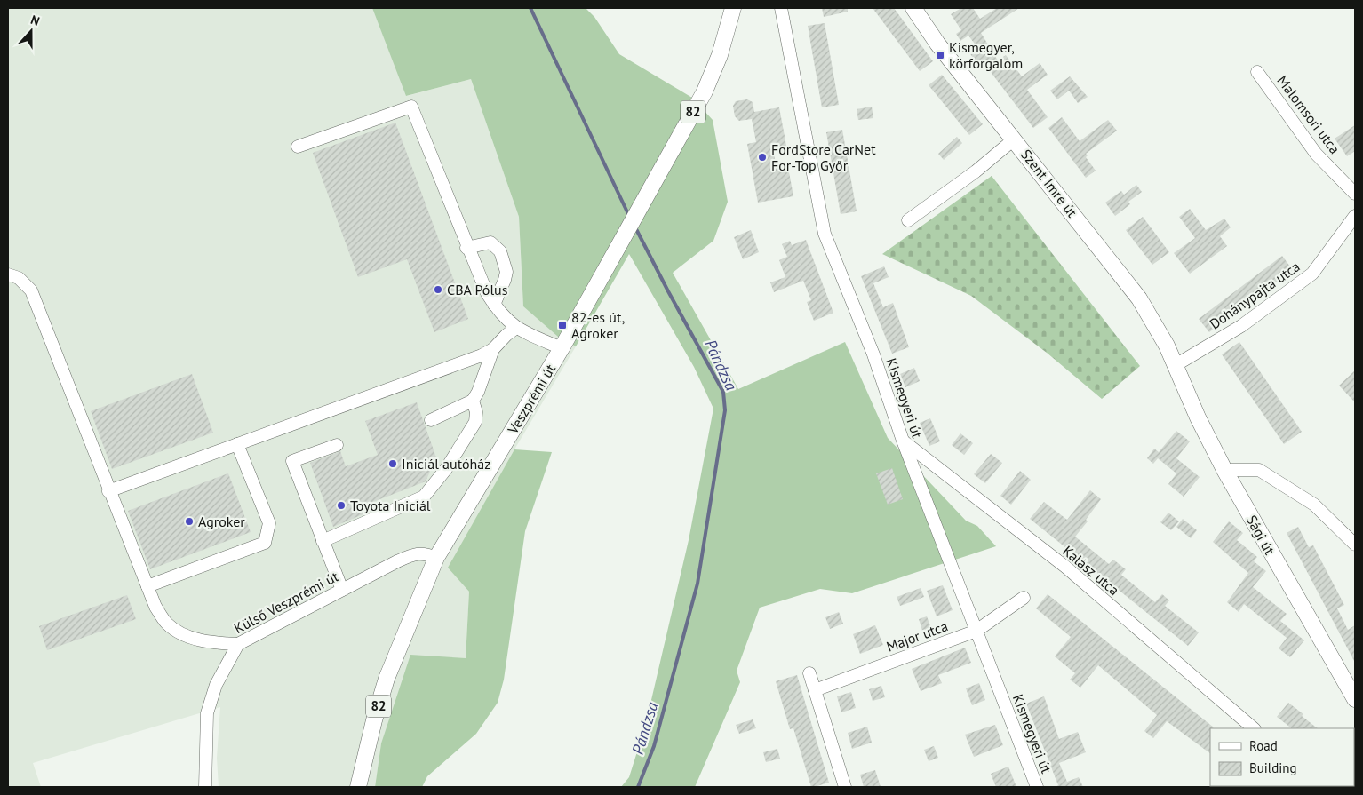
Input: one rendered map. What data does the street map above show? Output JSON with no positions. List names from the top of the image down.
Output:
{
  "streets": {
    "main road": [
      "82",
      "Szent Imre út",
      "Veszprémi út",
      "Sági út"
    ],
    "street": [
      "Malomsori utca",
      "Dohánypajta utca",
      "Kismegyeri út",
      "Kalász utca",
      "Külső Veszprémi út",
      "Major utca"
    ]
  },
  "crossings": [
    ["Szent Imre út", "Dohánypajta utca"],
    ["Szent Imre út", "Sági út"],
    ["Dohánypajta utca", "Sági út"],
    ["Kismegyeri út", "Kalász utca"],
    ["Kismegyeri út", "Major utca"],
    ["Veszprémi út", "Külső Veszprémi út"]
  ],
  "water": ["Pándzsa"],
  "places": {
    "transit": ["Kismegyer, körforgalom", "82-es út, Agroker"],
    "other": [
      "FordStore CarNet For-Top Győr",
      "CBA Pólus",
      "Iniciál autóház",
      "Toyota Iniciál",
      "Agroker"
    ]
  },
  "legend": ["Road", "Building"],
  "north": "top"
}
